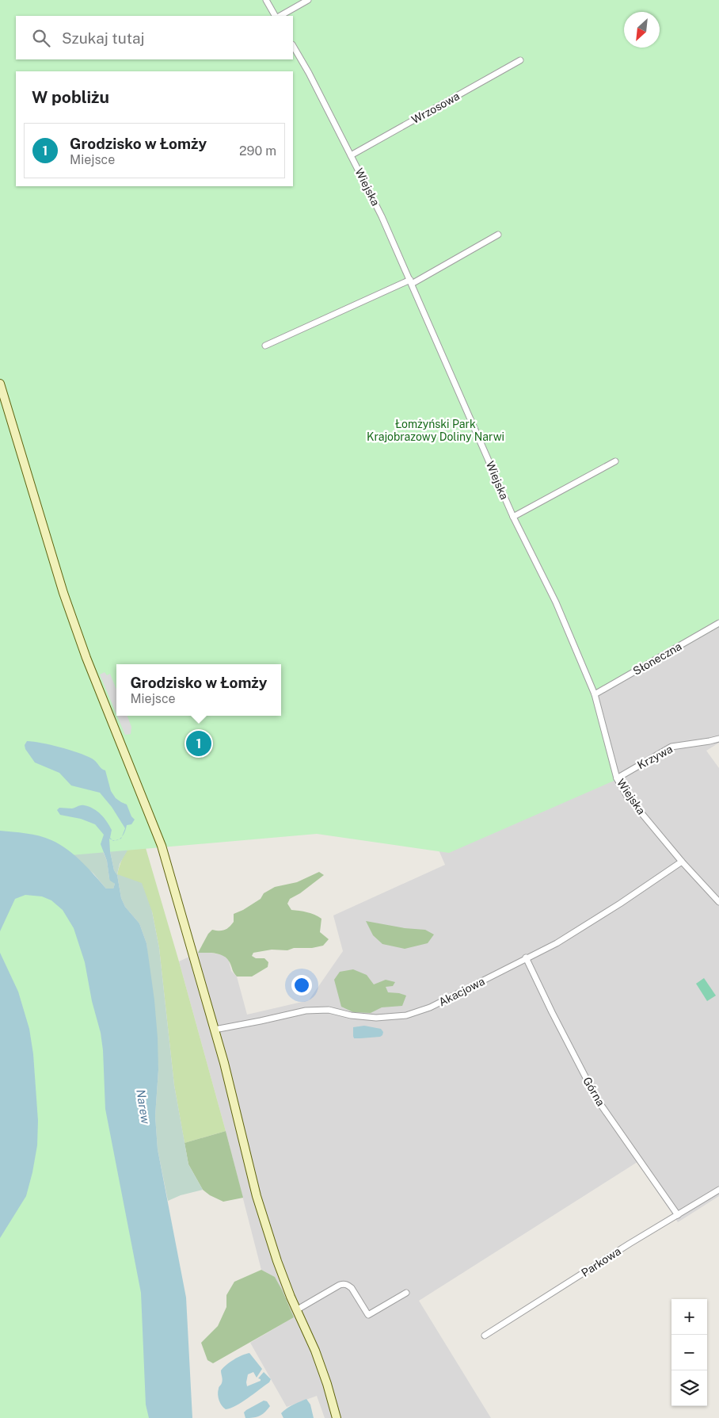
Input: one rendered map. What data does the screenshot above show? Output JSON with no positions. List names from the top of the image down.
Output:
{
  "streets": {
    "street": [
      "Wrzosowa",
      "Wiejska",
      "Słoneczna",
      "Krzywa",
      "Akacjowa",
      "Górna",
      "Parkowa"
    ]
  },
  "crossings": [
    ["Wrzosowa", "Wiejska"],
    ["Wiejska", "Słoneczna"],
    ["Wiejska", "Krzywa"],
    ["Wiejska", "Akacjowa"],
    ["Akacjowa", "Górna"],
    ["Górna", "Parkowa"]
  ],
  "water": ["Narew"],
  "parks": ["Łomżyński Park Krajobrazowy Doliny Narwi"],
  "north": "bottom left",
  "page": {
    "search": "Szukaj tutaj",
    "heading": "W pobliżu",
    "list": [
      {
        "mark": "1",
        "name": "Grodzisko w Łomży",
        "note": "Miejsce",
        "value": "290 m"
      }
    ],
    "popup": ["Grodzisko w Łomży", "Miejsce"],
    "pins": "1",
    "map_buttons": ["+", "−"]
  }
}
